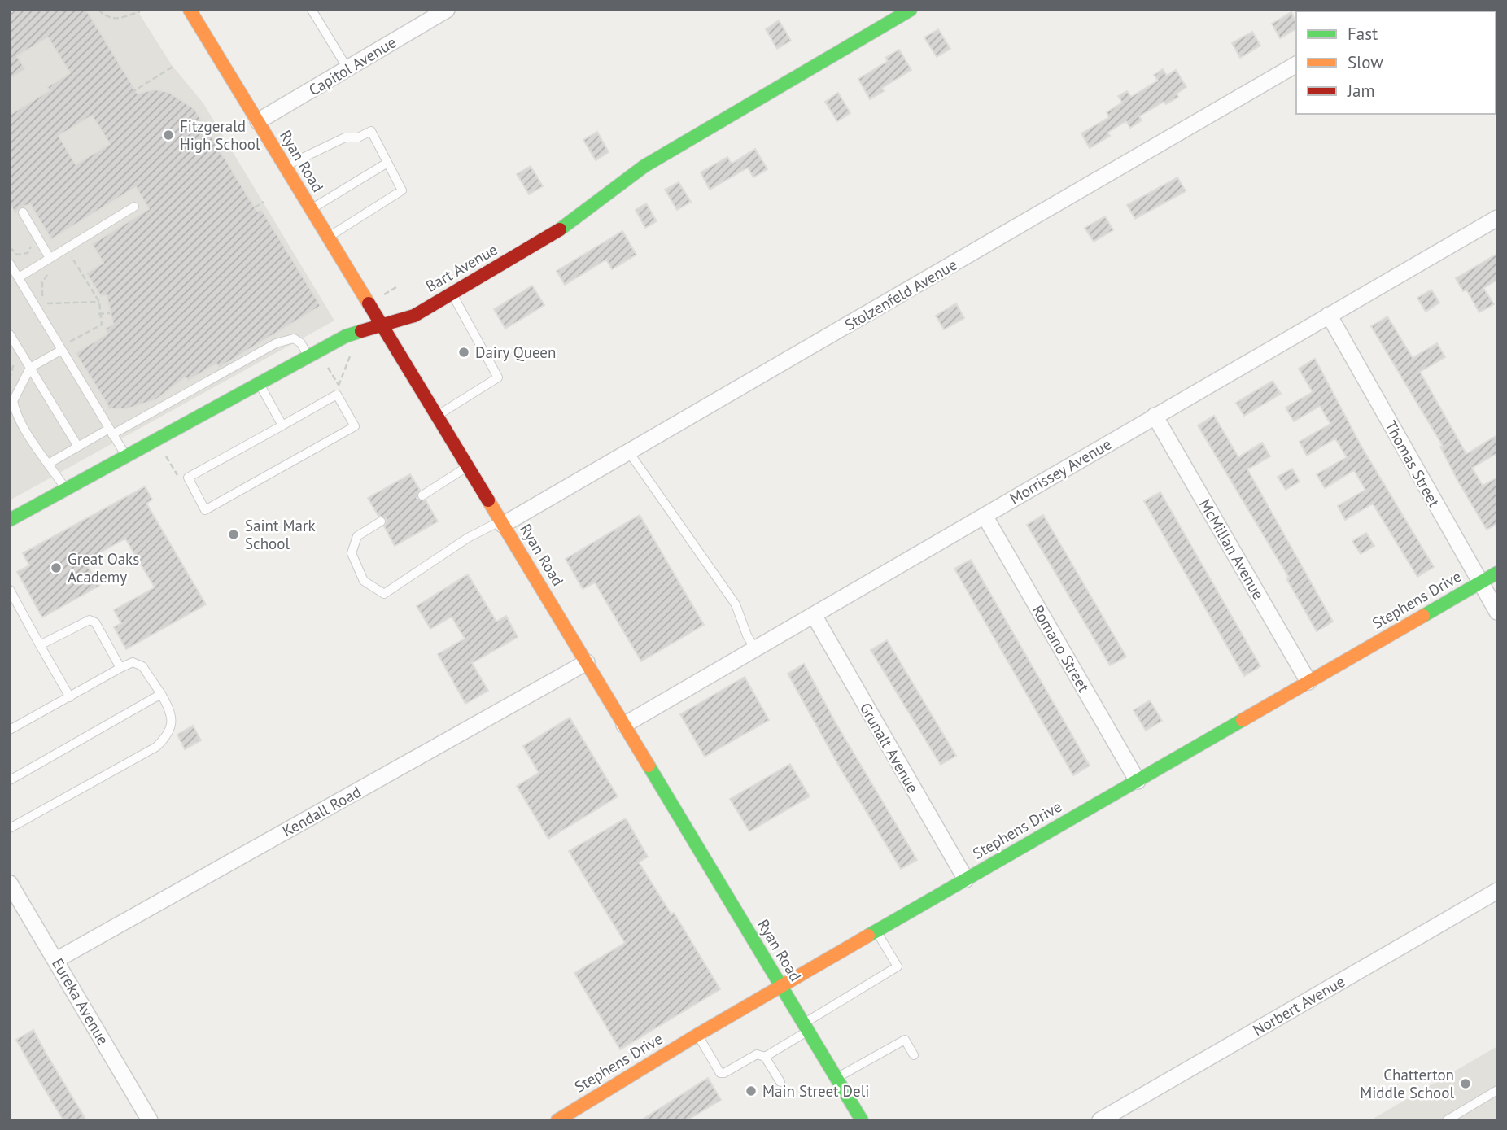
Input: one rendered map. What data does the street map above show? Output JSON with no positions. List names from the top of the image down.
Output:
{
  "streets": {
    "street": [
      "Capitol Avenue",
      "Ryan Road",
      "Bart Avenue",
      "Stolzenfeld Avenue",
      "Thomas Street",
      "Morrissey Avenue",
      "McMillan Avenue",
      "Stephens Drive",
      "Romano Street",
      "Grunalt Avenue",
      "Kendall Road",
      "Eureka Avenue",
      "Norbert Avenue"
    ]
  },
  "crossings": [
    ["Capitol Avenue", "Ryan Road"],
    ["Ryan Road", "Bart Avenue"],
    ["Ryan Road", "Stolzenfeld Avenue"],
    ["Ryan Road", "Morrissey Avenue"],
    ["Ryan Road", "Stephens Drive"],
    ["Ryan Road", "Kendall Road"],
    ["Thomas Street", "Morrissey Avenue"],
    ["Thomas Street", "Stephens Drive"],
    ["Morrissey Avenue", "McMillan Avenue"],
    ["Morrissey Avenue", "Romano Street"],
    ["Morrissey Avenue", "Grunalt Avenue"],
    ["McMillan Avenue", "Stephens Drive"],
    ["Stephens Drive", "Romano Street"],
    ["Stephens Drive", "Grunalt Avenue"],
    ["Kendall Road", "Eureka Avenue"]
  ],
  "places": [
    "Fitzgerald High School",
    "Dairy Queen",
    "Saint Mark School",
    "Great Oaks Academy",
    "Chatterton Middle School",
    "Main Street Deli"
  ],
  "legend": ["Fast", "Slow", "Jam"]
}
